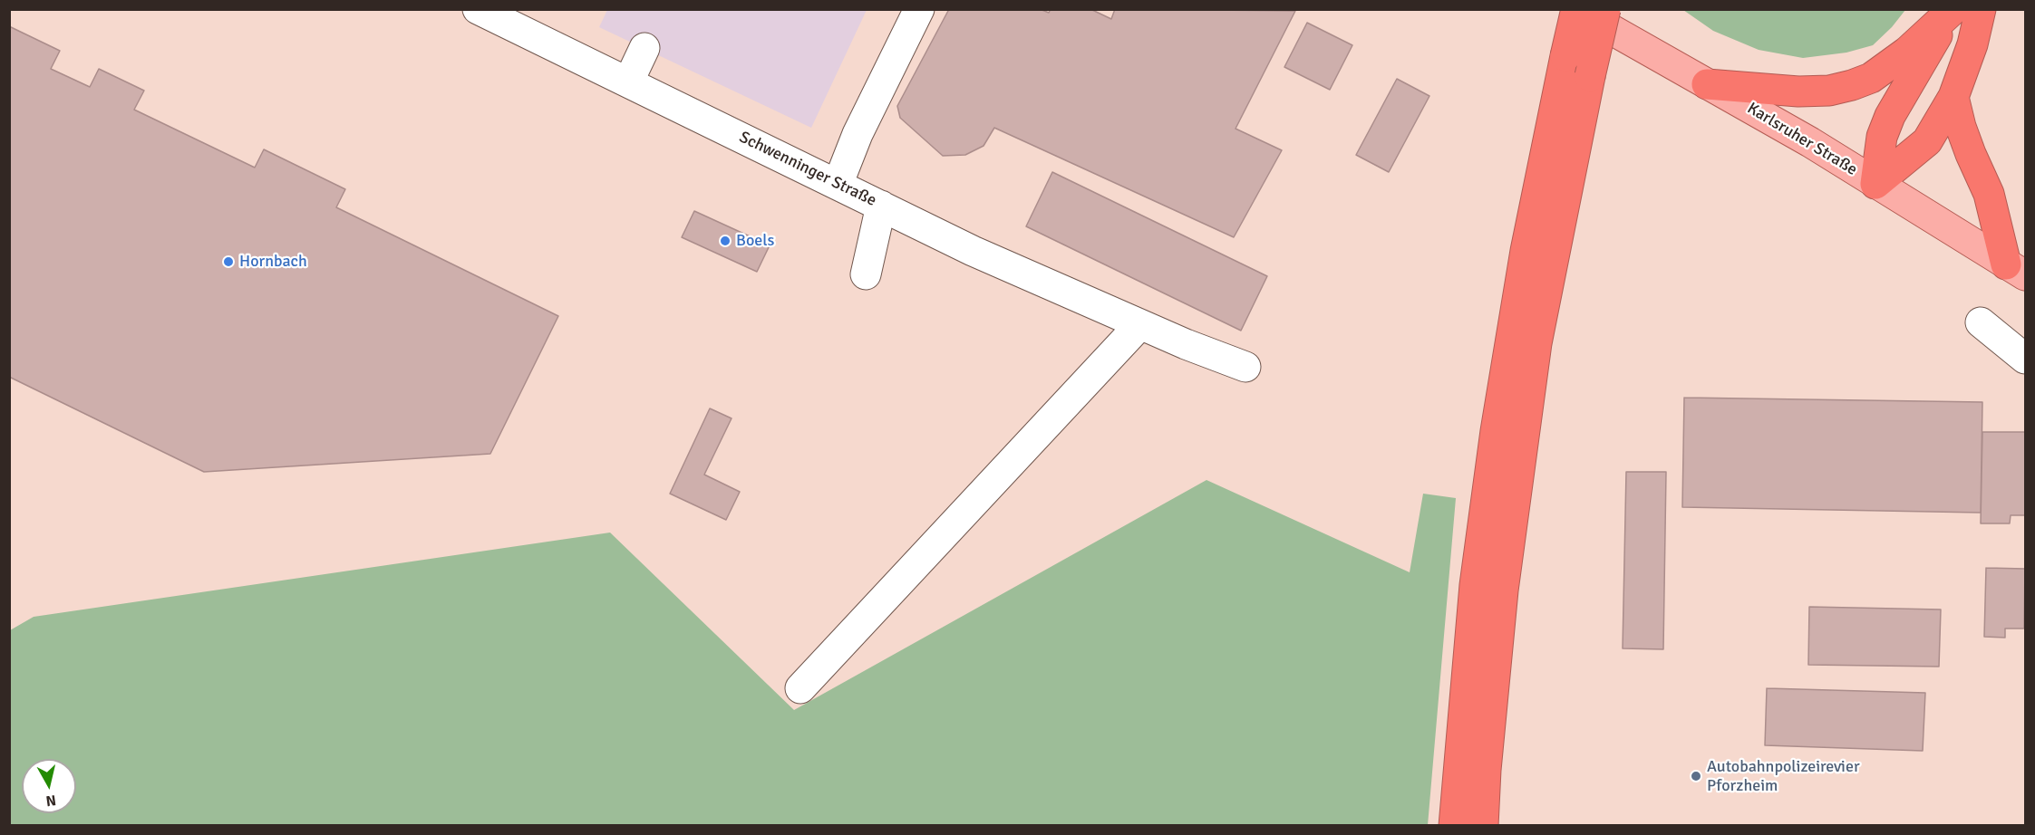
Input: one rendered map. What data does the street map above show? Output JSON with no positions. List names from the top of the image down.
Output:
{
  "streets": {
    "main road": ["Karlsruher Straße"],
    "street": ["Schwenninger Straße"]
  },
  "places": ["Boels", "Hornbach", "Autobahnpolizeirevier Pforzheim"],
  "north": "bottom"
}
